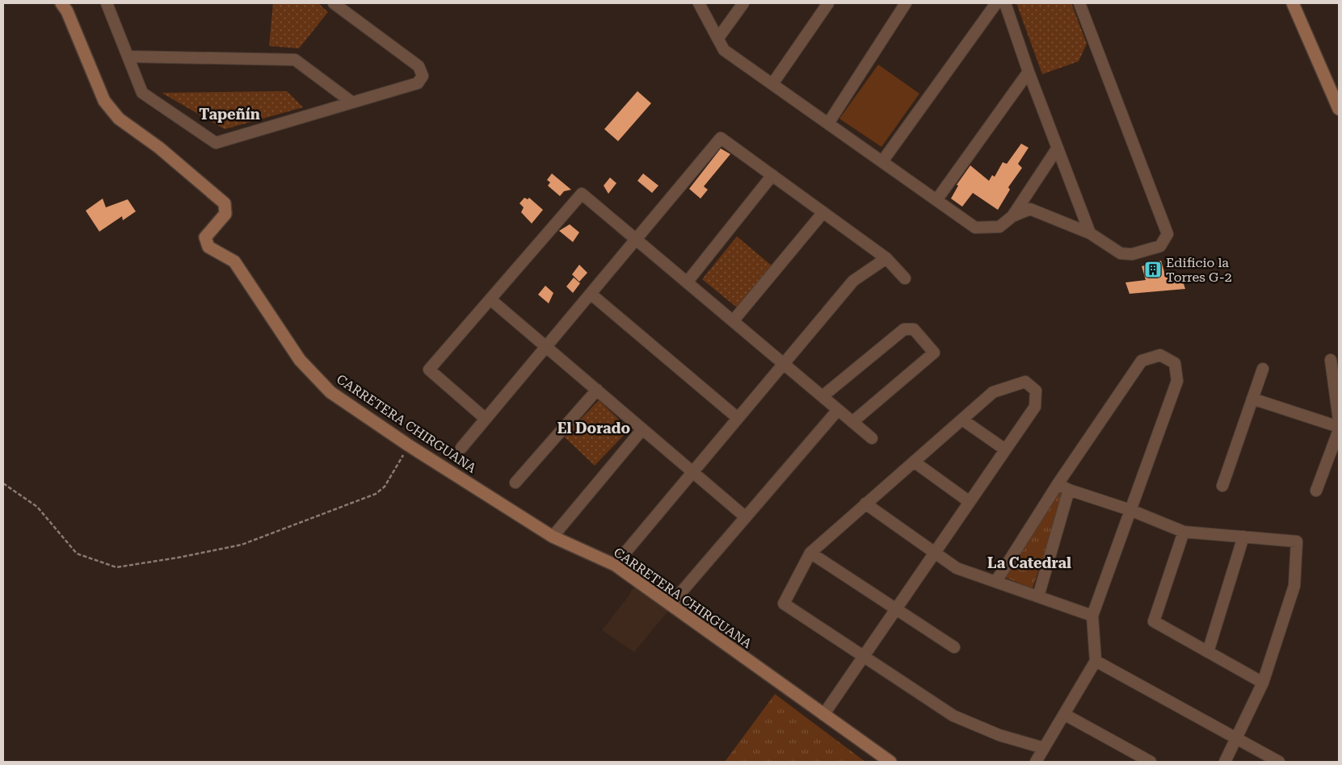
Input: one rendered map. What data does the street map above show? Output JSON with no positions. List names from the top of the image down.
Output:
{
  "streets": {
    "street": ["CARRETERA CHIRGUANA"]
  },
  "districts": ["Tapeñín", "El Dorado", "La Catedral"],
  "places": {
    "building": ["Edificio la Torres G-2"]
  }
}
